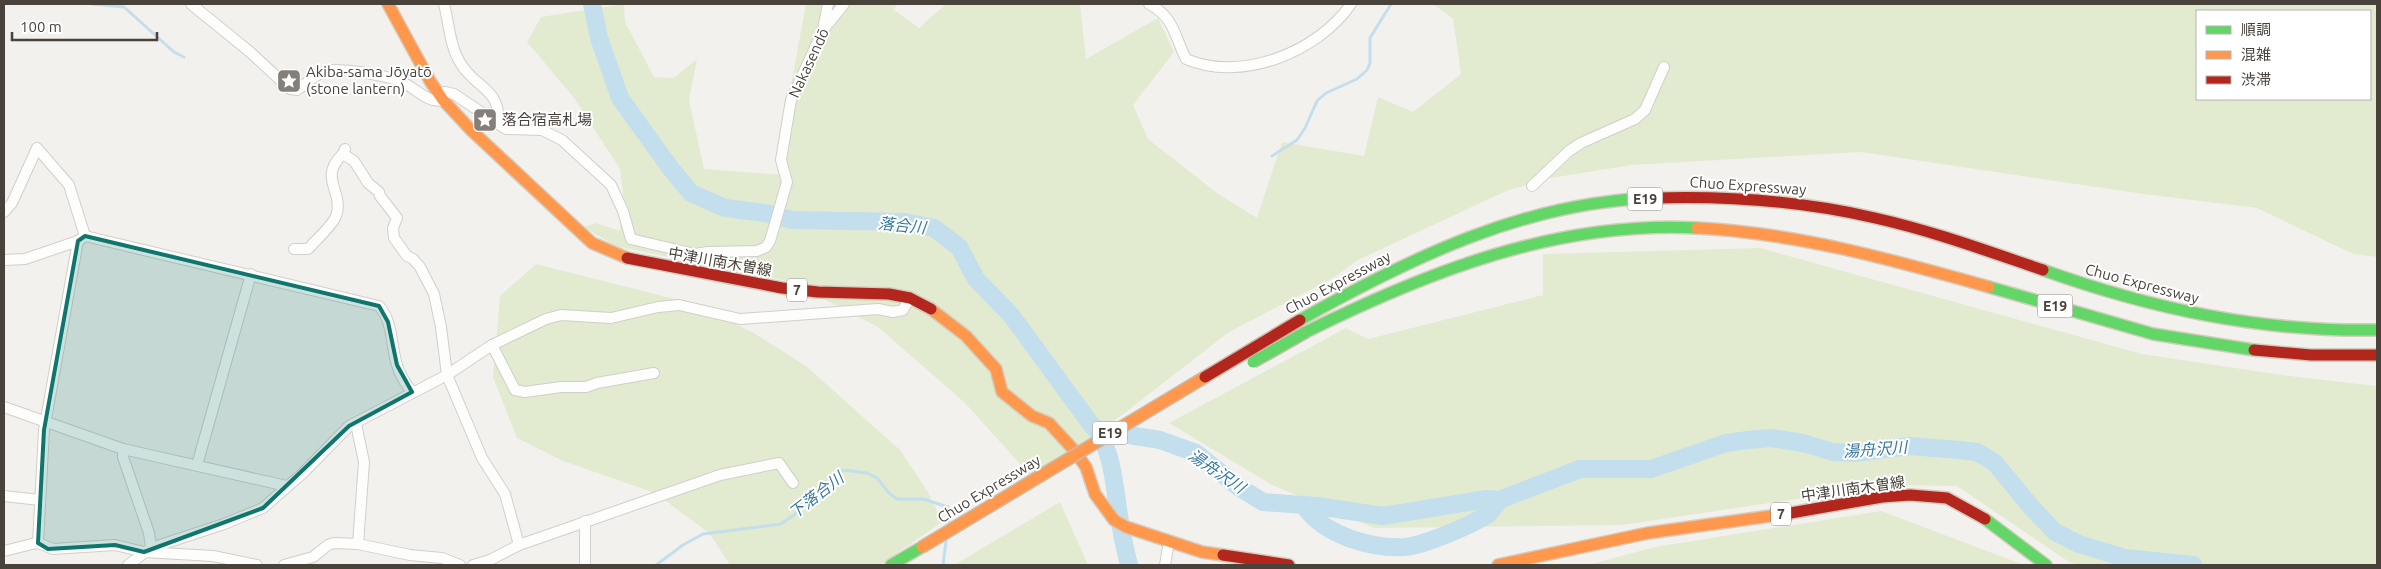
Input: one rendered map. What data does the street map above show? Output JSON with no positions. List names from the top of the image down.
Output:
{
  "streets": {
    "main road": [
      "Chuo Expressway",
      "E19",
      "中津川南木曽線",
      "7"
    ],
    "street": ["Nakasendō"]
  },
  "water": ["落合川", "湯舟沢川", "下落合川"],
  "places": {
    "place": ["Akiba-sama Jōyatō (stone lantern)", "落合宿高札場"]
  },
  "legend": ["順調", "混雑", "渋滞"],
  "scale_bar": "100 m"
}
